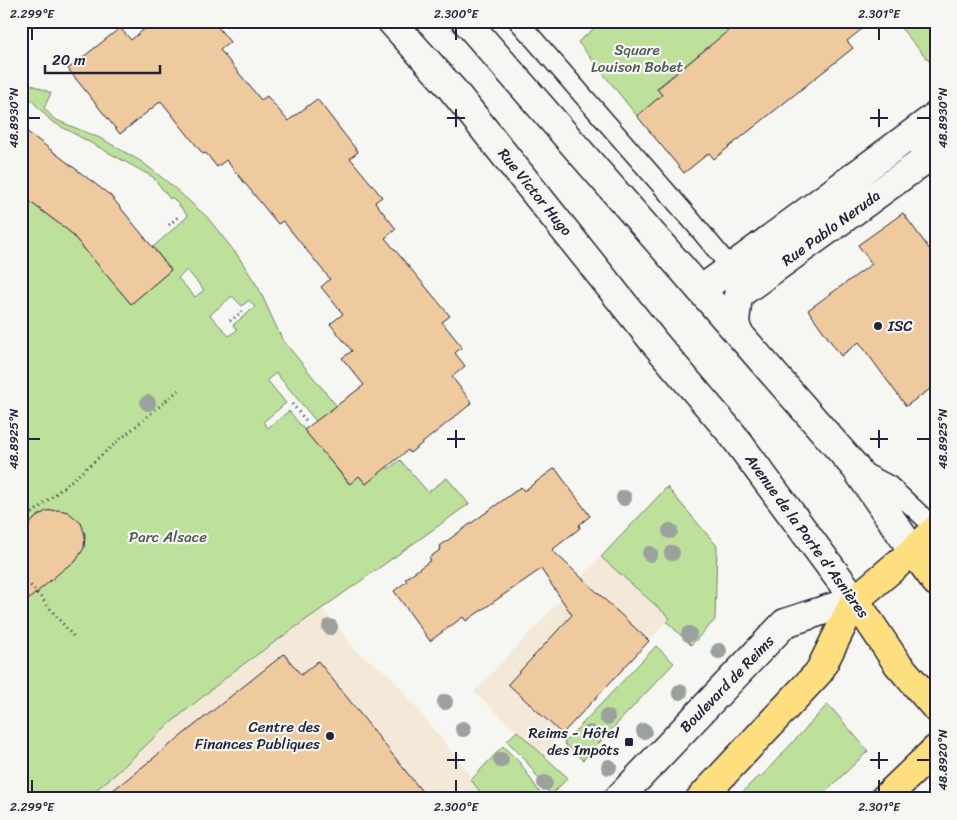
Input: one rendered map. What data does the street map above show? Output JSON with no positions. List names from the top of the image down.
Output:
{
  "streets": {
    "main road": [
      "Rue Victor Hugo",
      "Rue Pablo Neruda",
      "Avenue de la Porte d'Asnières",
      "Boulevard de Reims"
    ]
  },
  "crossings": [
    ["Rue Victor Hugo", "Avenue de la Porte d'Asnières"],
    ["Avenue de la Porte d'Asnières", "Boulevard de Reims"]
  ],
  "parks": ["Square Louison Bobet", "Parc Alsace"],
  "places": {
    "other": ["ISC", "Centre des Finances Publiques"],
    "transit": ["Reims - Hôtel des Impôts"]
  },
  "scale_bar": "20 m",
  "coordinates": [
    "2.299°E",
    "2.300°E",
    "2.301°E",
    "48.8930°N",
    "48.8925°N",
    "48.8920°N"
  ]
}
